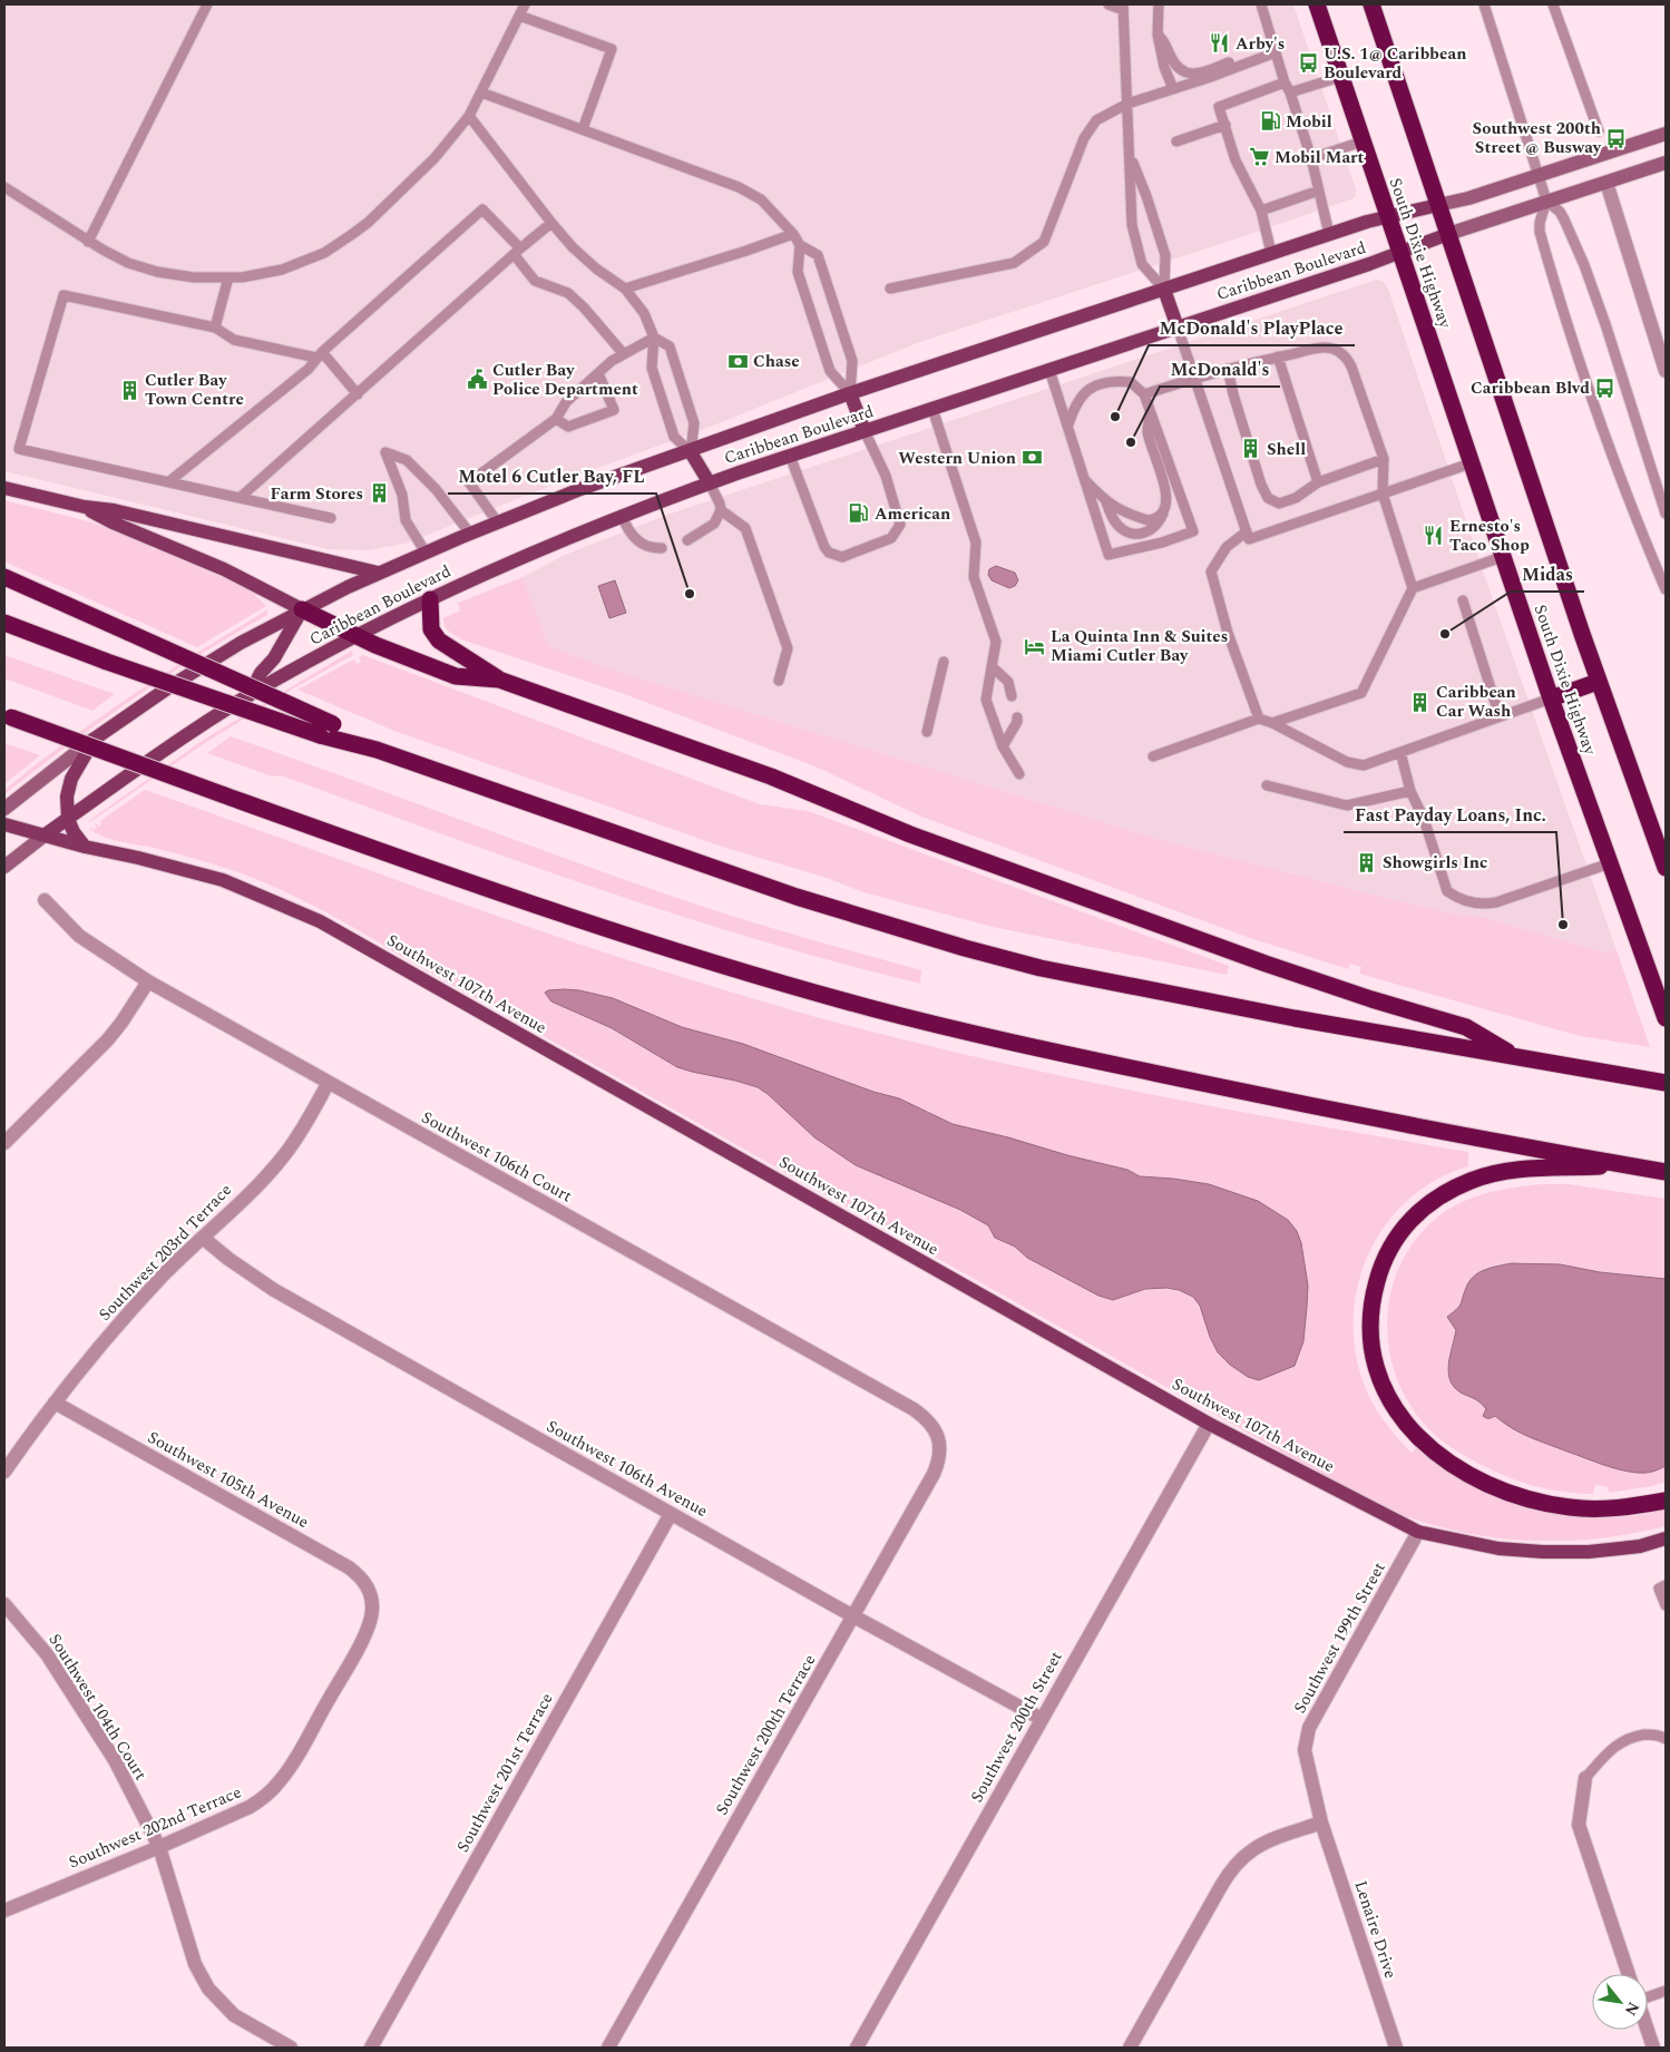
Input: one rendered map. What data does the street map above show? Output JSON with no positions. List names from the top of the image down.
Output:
{
  "streets": {
    "highway": ["South Dixie Highway"],
    "main road": ["Caribbean Boulevard", "Southwest 107th Avenue"],
    "street": [
      "Southwest 106th Court",
      "Southwest 203rd Terrace",
      "Southwest 106th Avenue",
      "Southwest 105th Avenue",
      "Southwest 199th Street",
      "Southwest 104th Court",
      "Southwest 200th Street",
      "Southwest 200th Terrace",
      "Southwest 201st Terrace",
      "Southwest 202nd Terrace",
      "Lenaire Drive"
    ]
  },
  "crossings": [
    ["South Dixie Highway", "Caribbean Boulevard"],
    ["Caribbean Boulevard", "Southwest 107th Avenue"],
    ["Southwest 107th Avenue", "Southwest 199th Street"],
    ["Southwest 107th Avenue", "Southwest 200th Street"],
    ["Southwest 106th Court", "Southwest 203rd Terrace"],
    ["Southwest 106th Court", "Southwest 200th Terrace"],
    ["Southwest 203rd Terrace", "Southwest 106th Avenue"],
    ["Southwest 203rd Terrace", "Southwest 105th Avenue"],
    ["Southwest 106th Avenue", "Southwest 200th Street"],
    ["Southwest 106th Avenue", "Southwest 200th Terrace"],
    ["Southwest 106th Avenue", "Southwest 201st Terrace"],
    ["Southwest 105th Avenue", "Southwest 202nd Terrace"],
    ["Southwest 199th Street", "Lenaire Drive"],
    ["Southwest 104th Court", "Southwest 202nd Terrace"]
  ],
  "places": {
    "restaurant": ["Arby's", "Ernesto's Taco Shop"],
    "bus stop": ["U.S. 1@ Caribbean Boulevard", "Southwest 200th Street @ Busway", "Caribbean Blvd"],
    "fuel station": ["Mobil", "American"],
    "supermarket": ["Mobil Mart"],
    "bank": ["Chase", "Western Union"],
    "public building": ["Cutler Bay Police Department"],
    "building": [
      "Cutler Bay Town Centre",
      "Shell",
      "Farm Stores",
      "Caribbean Car Wash",
      "Showgirls Inc"
    ],
    "other": [
      "McDonald's PlayPlace",
      "McDonald's",
      "Motel 6 Cutler Bay, FL",
      "Midas",
      "Fast Payday Loans, Inc."
    ],
    "hotel": ["La Quinta Inn & Suites Miami Cutler Bay"]
  },
  "north": "bottom right"
}
